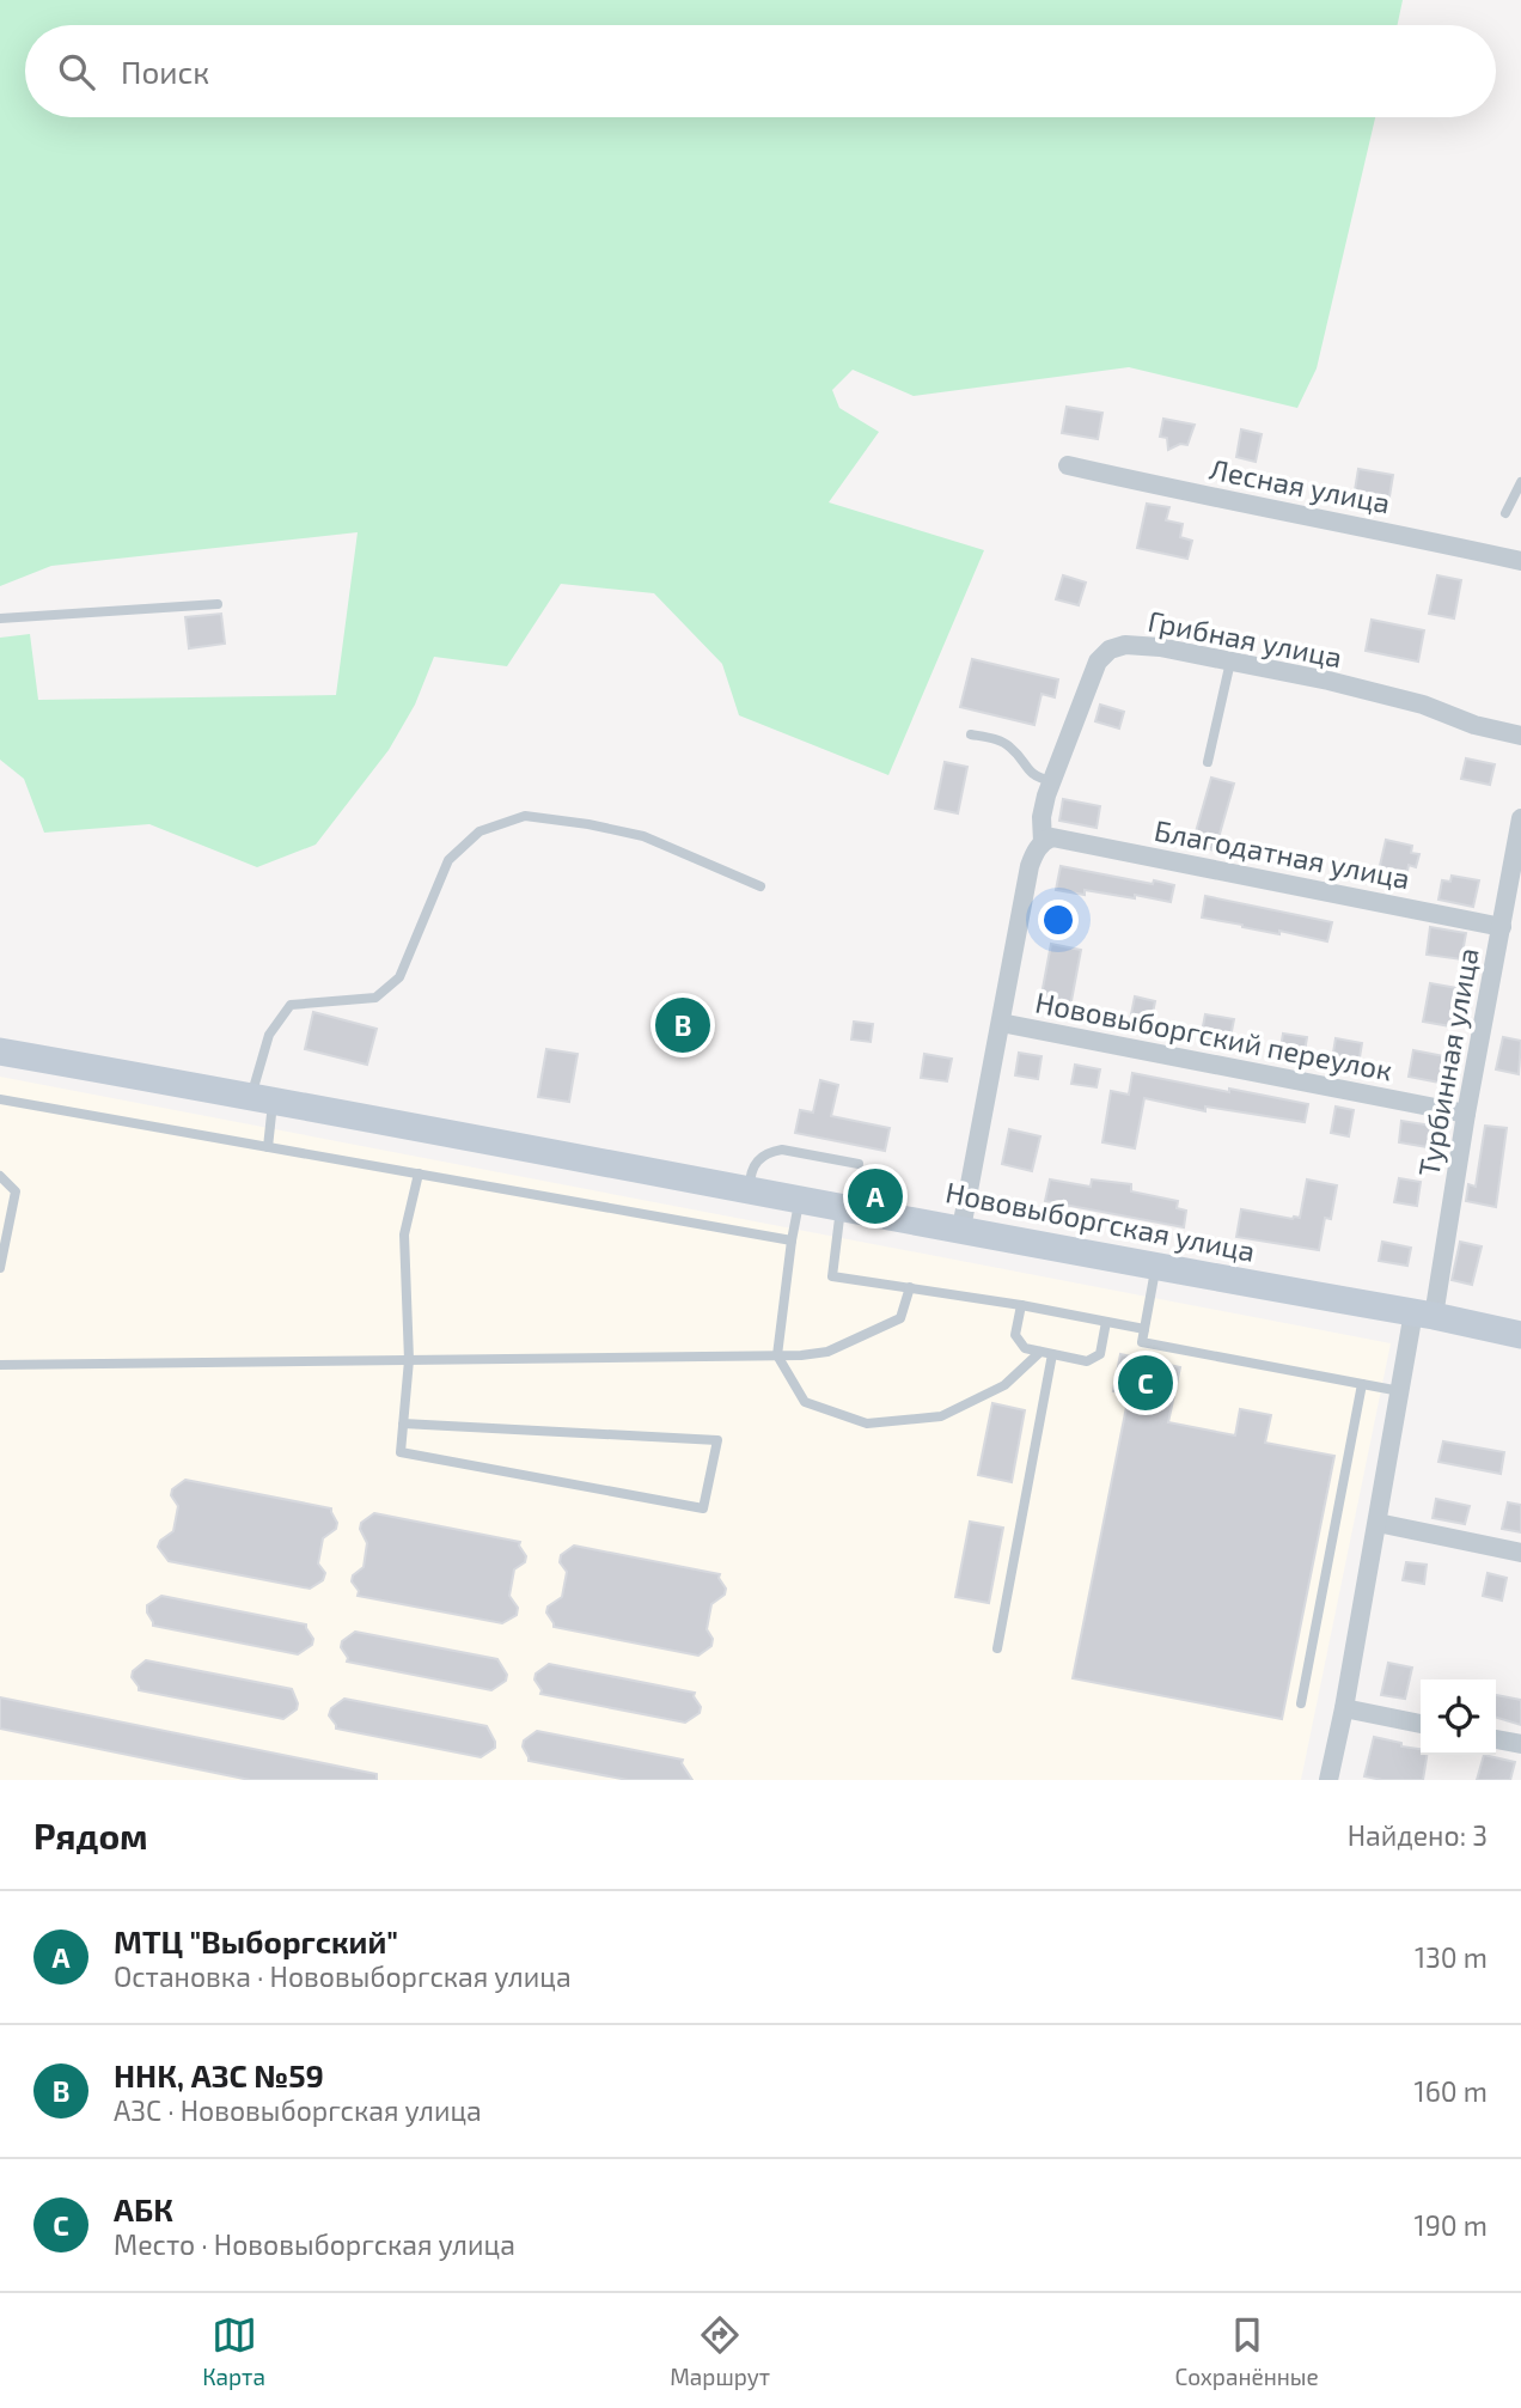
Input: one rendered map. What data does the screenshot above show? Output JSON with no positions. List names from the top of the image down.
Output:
{
  "streets": {
    "street": [
      "Лесная улица",
      "Грибная улица",
      "Благодатная улица",
      "Нововыборгский переулок",
      "Турбинная улица",
      "Нововыборгская улица"
    ]
  },
  "crossings": [
    ["Грибная улица", "Благодатная улица"],
    ["Грибная улица", "Нововыборгский переулок"],
    ["Грибная улица", "Нововыборгская улица"],
    ["Благодатная улица", "Турбинная улица"],
    ["Нововыборгский переулок", "Турбинная улица"],
    ["Турбинная улица", "Нововыборгская улица"]
  ],
  "page": {
    "search": "Поиск",
    "pins": ["B", "A", "C"],
    "heading": ["Рядом", "Найдено: 3"],
    "list": [
      {
        "mark": "A",
        "name": "МТЦ \"Выборгский\"",
        "note": "Остановка · Нововыборгская улица",
        "value": "130 m"
      },
      {
        "mark": "B",
        "name": "ННК, АЗС №59",
        "note": "АЗС · Нововыборгская улица",
        "value": "160 m"
      },
      {
        "mark": "C",
        "name": "АБК",
        "note": "Место · Нововыборгская улица",
        "value": "190 m"
      }
    ],
    "nav": ["Карта", "Маршрут", "Сохранённые"]
  }
}
